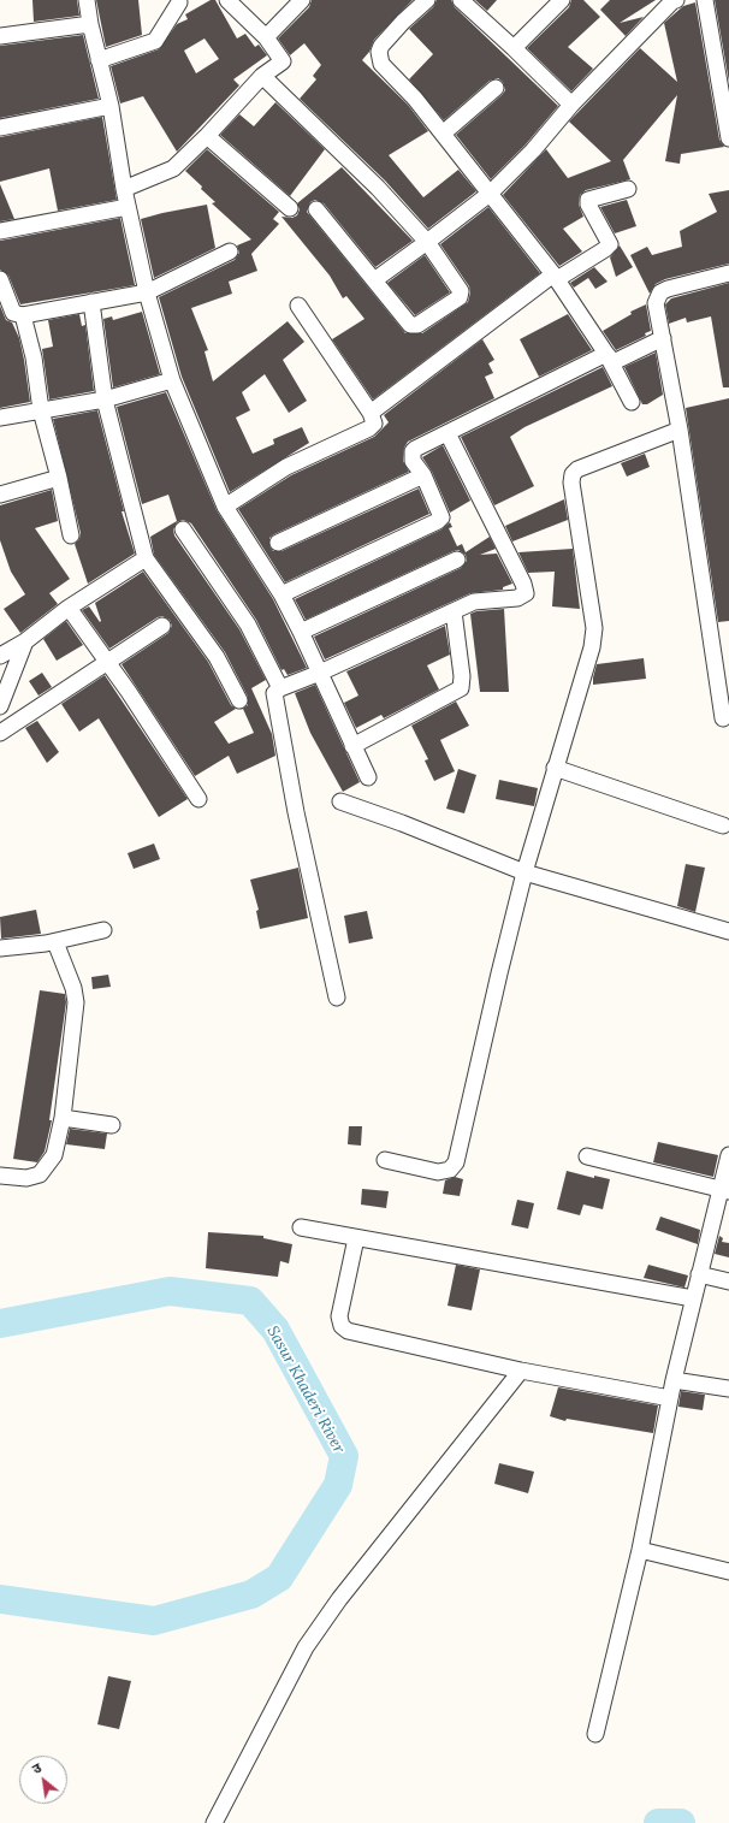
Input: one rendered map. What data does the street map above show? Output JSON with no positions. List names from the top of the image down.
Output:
{
  "water": ["Sasur Khaderi River"],
  "north": "top left"
}
